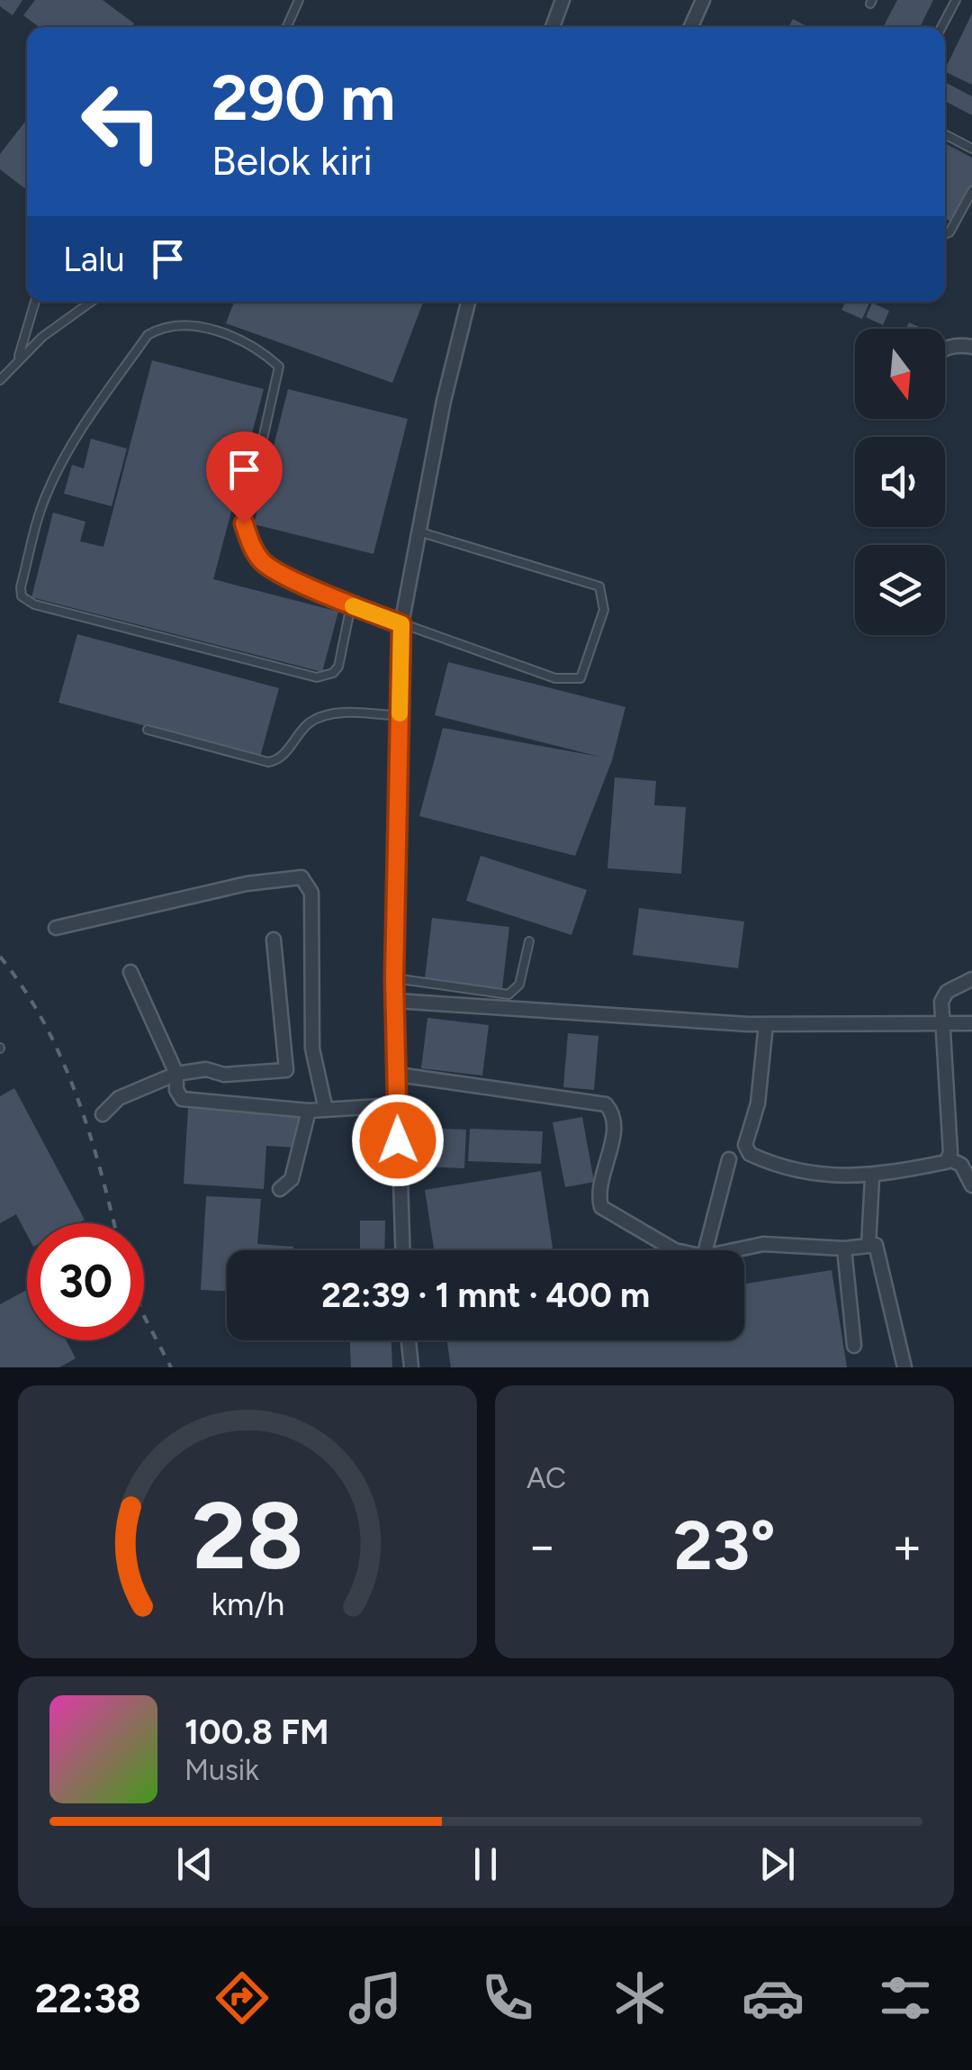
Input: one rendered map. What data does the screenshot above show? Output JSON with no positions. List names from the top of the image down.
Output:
{
  "north": "bottom",
  "page": {
    "turn": ["290 m", "Belok kiri"],
    "then": "Lalu",
    "limit": "30",
    "trip": "22:39 · 1 mnt · 400 m",
    "tile": "AC",
    "heat": ["−", "23°", "+"],
    "song": ["100.8 FM", "Musik"],
    "tabs": "22:38",
    "gauge": ["28", "km/h"]
  }
}
